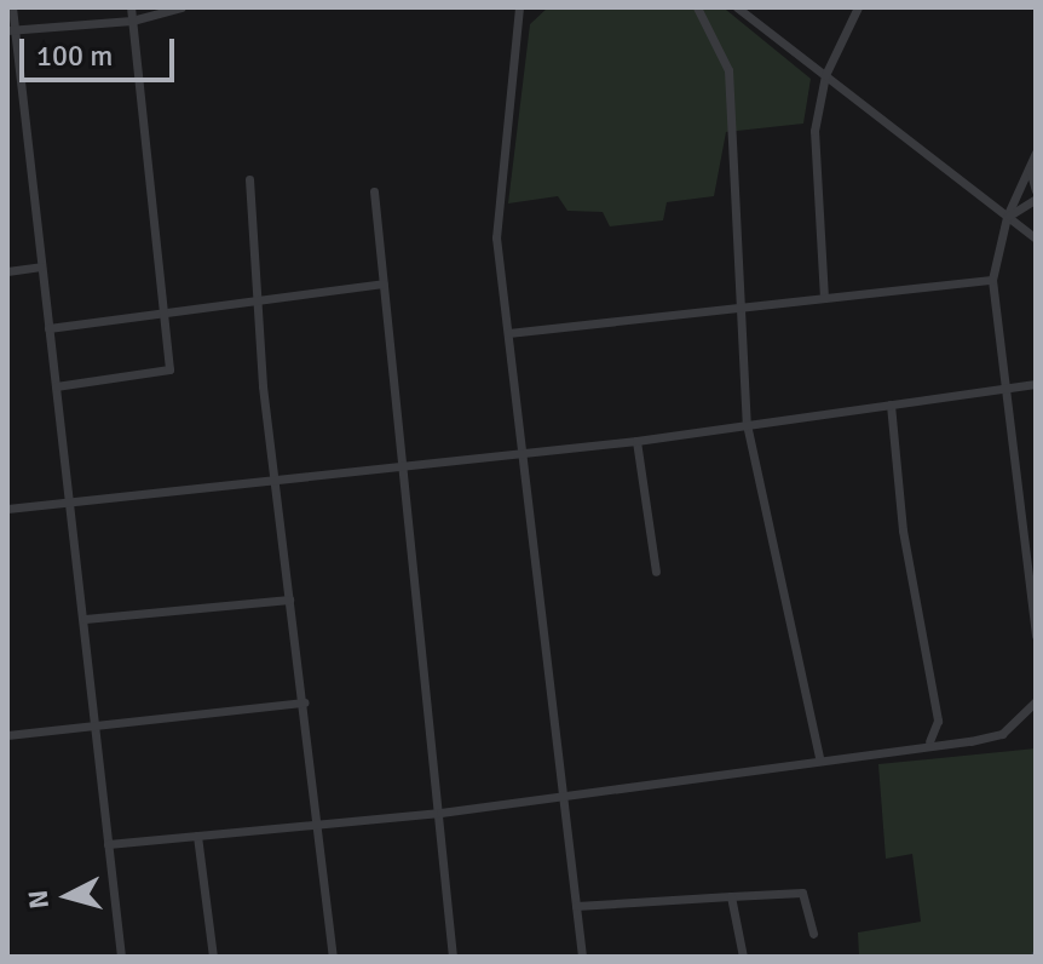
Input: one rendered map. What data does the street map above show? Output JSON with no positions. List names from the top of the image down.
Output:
{
  "scale_bar": "100 m",
  "north": "left"
}
